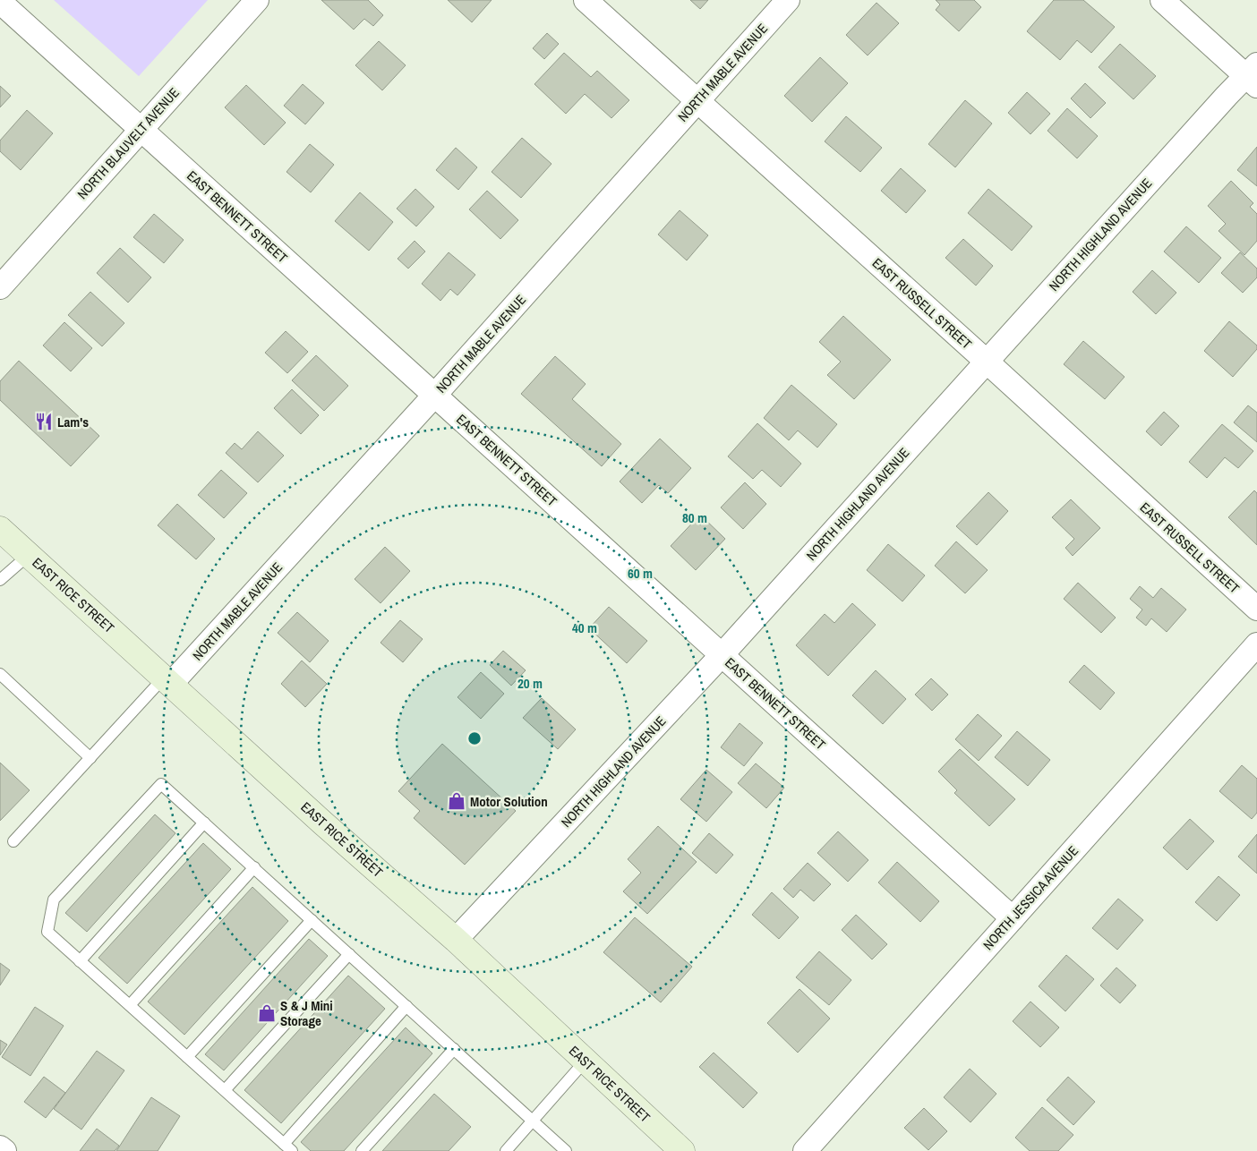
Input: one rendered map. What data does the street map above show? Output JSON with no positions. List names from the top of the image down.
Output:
{
  "streets": {
    "main road": ["EAST RICE STREET"],
    "street": [
      "NORTH MABLE AVENUE",
      "NORTH BLAUVELT AVENUE",
      "EAST BENNETT STREET",
      "NORTH HIGHLAND AVENUE",
      "EAST RUSSELL STREET",
      "NORTH JESSICA AVENUE"
    ]
  },
  "crossings": [
    ["NORTH MABLE AVENUE", "EAST BENNETT STREET"],
    ["NORTH MABLE AVENUE", "EAST RUSSELL STREET"],
    ["NORTH MABLE AVENUE", "EAST RICE STREET"],
    ["NORTH BLAUVELT AVENUE", "EAST BENNETT STREET"],
    ["EAST BENNETT STREET", "NORTH HIGHLAND AVENUE"],
    ["EAST BENNETT STREET", "NORTH JESSICA AVENUE"],
    ["NORTH HIGHLAND AVENUE", "EAST RUSSELL STREET"],
    ["NORTH HIGHLAND AVENUE", "EAST RICE STREET"]
  ],
  "places": {
    "restaurant": ["Lam's"],
    "shop": ["Motor Solution", "S & J Mini Storage"]
  },
  "rings": [
    "80 m",
    "60 m",
    "40 m",
    "20 m"
  ]
}
